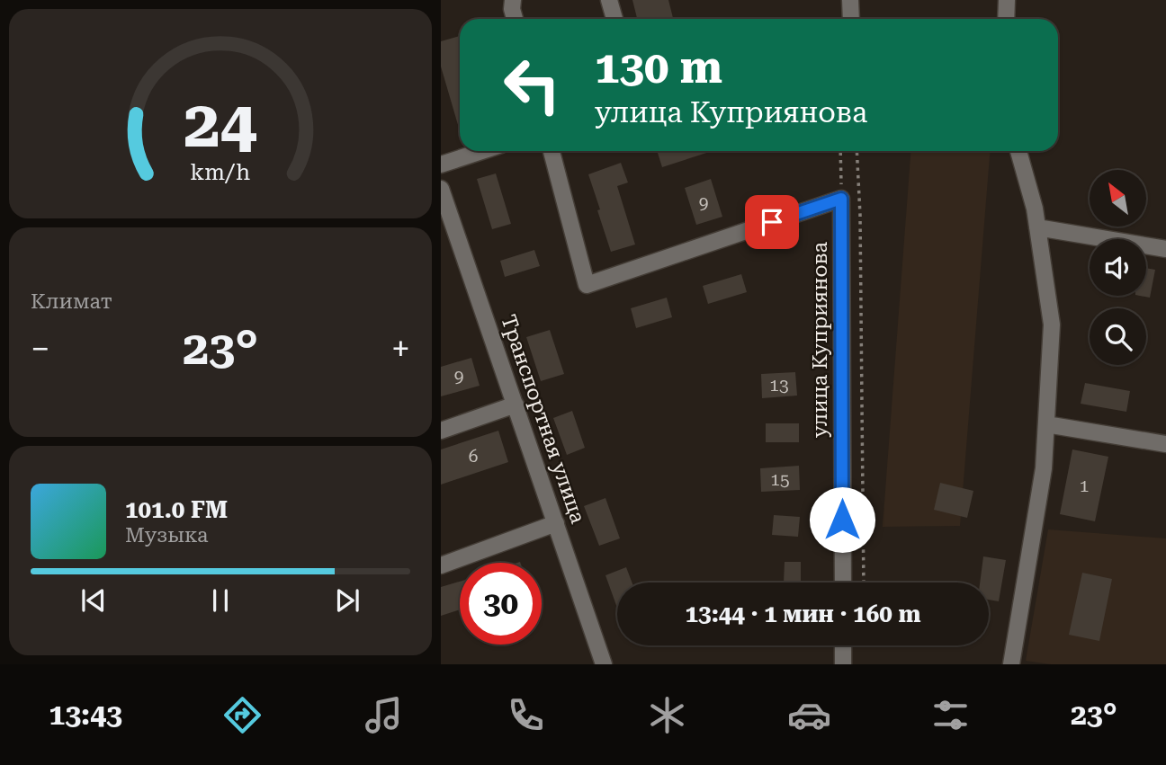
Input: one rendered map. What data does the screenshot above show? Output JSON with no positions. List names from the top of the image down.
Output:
{
  "streets": {
    "street": ["улица Куприянова", "Транспортная улица"]
  },
  "house_numbers": [
    "9",
    "9",
    "13",
    "6",
    "15",
    "1"
  ],
  "north": "top left",
  "page": {
    "turn": ["130 m", "улица Куприянова"],
    "tile": "Климат",
    "heat": ["−", "23°", "+"],
    "song": ["101.0 FM", "Музыка"],
    "limit": "30",
    "trip": "13:44 · 1 мин · 160 m",
    "tabs": ["13:43", "23°"],
    "gauge": ["24", "km/h"]
  }
}
